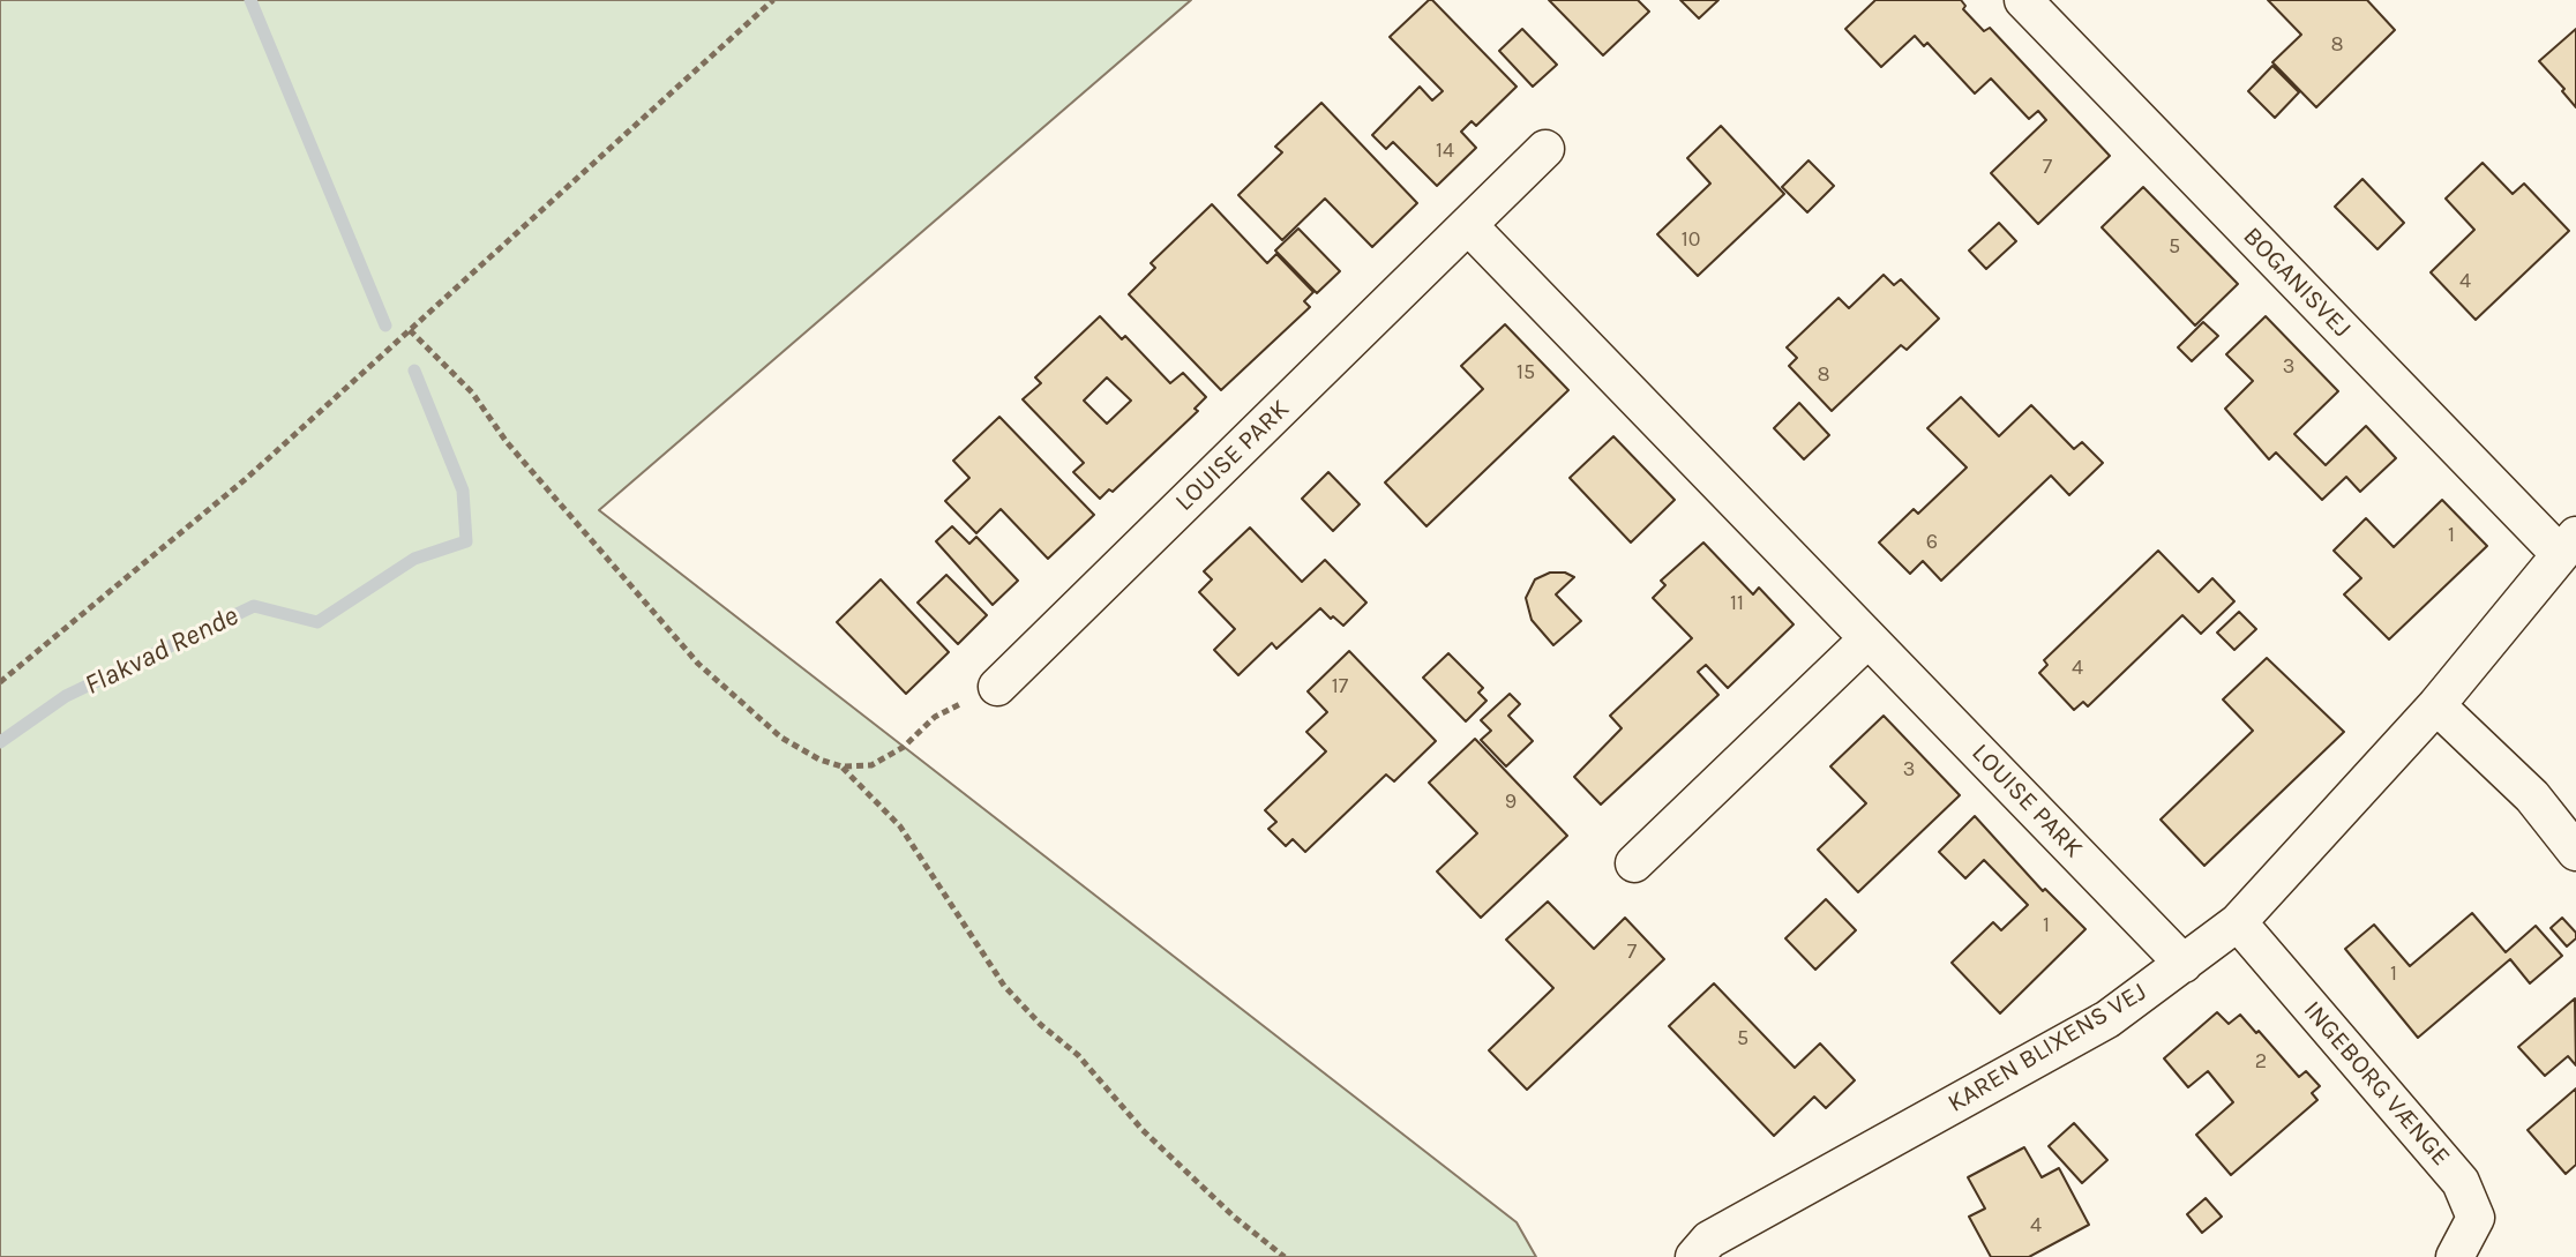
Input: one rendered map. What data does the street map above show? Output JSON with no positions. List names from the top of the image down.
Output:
{
  "streets": {
    "street": [
      "BOGANISVEJ",
      "LOUISE PARK",
      "KAREN BLIXENS VEJ",
      "INGEBORG VÆNGE"
    ]
  },
  "crossings": [
    ["BOGANISVEJ", "KAREN BLIXENS VEJ"],
    ["LOUISE PARK", "KAREN BLIXENS VEJ"],
    ["KAREN BLIXENS VEJ", "INGEBORG VÆNGE"]
  ],
  "water": ["Flakvad Rende"],
  "house_numbers": [
    "8",
    "14",
    "7",
    "10",
    "5",
    "4",
    "3",
    "15",
    "8",
    "1",
    "6",
    "11",
    "4",
    "17",
    "3",
    "9",
    "1",
    "7",
    "1",
    "5",
    "2",
    "4"
  ]
}
